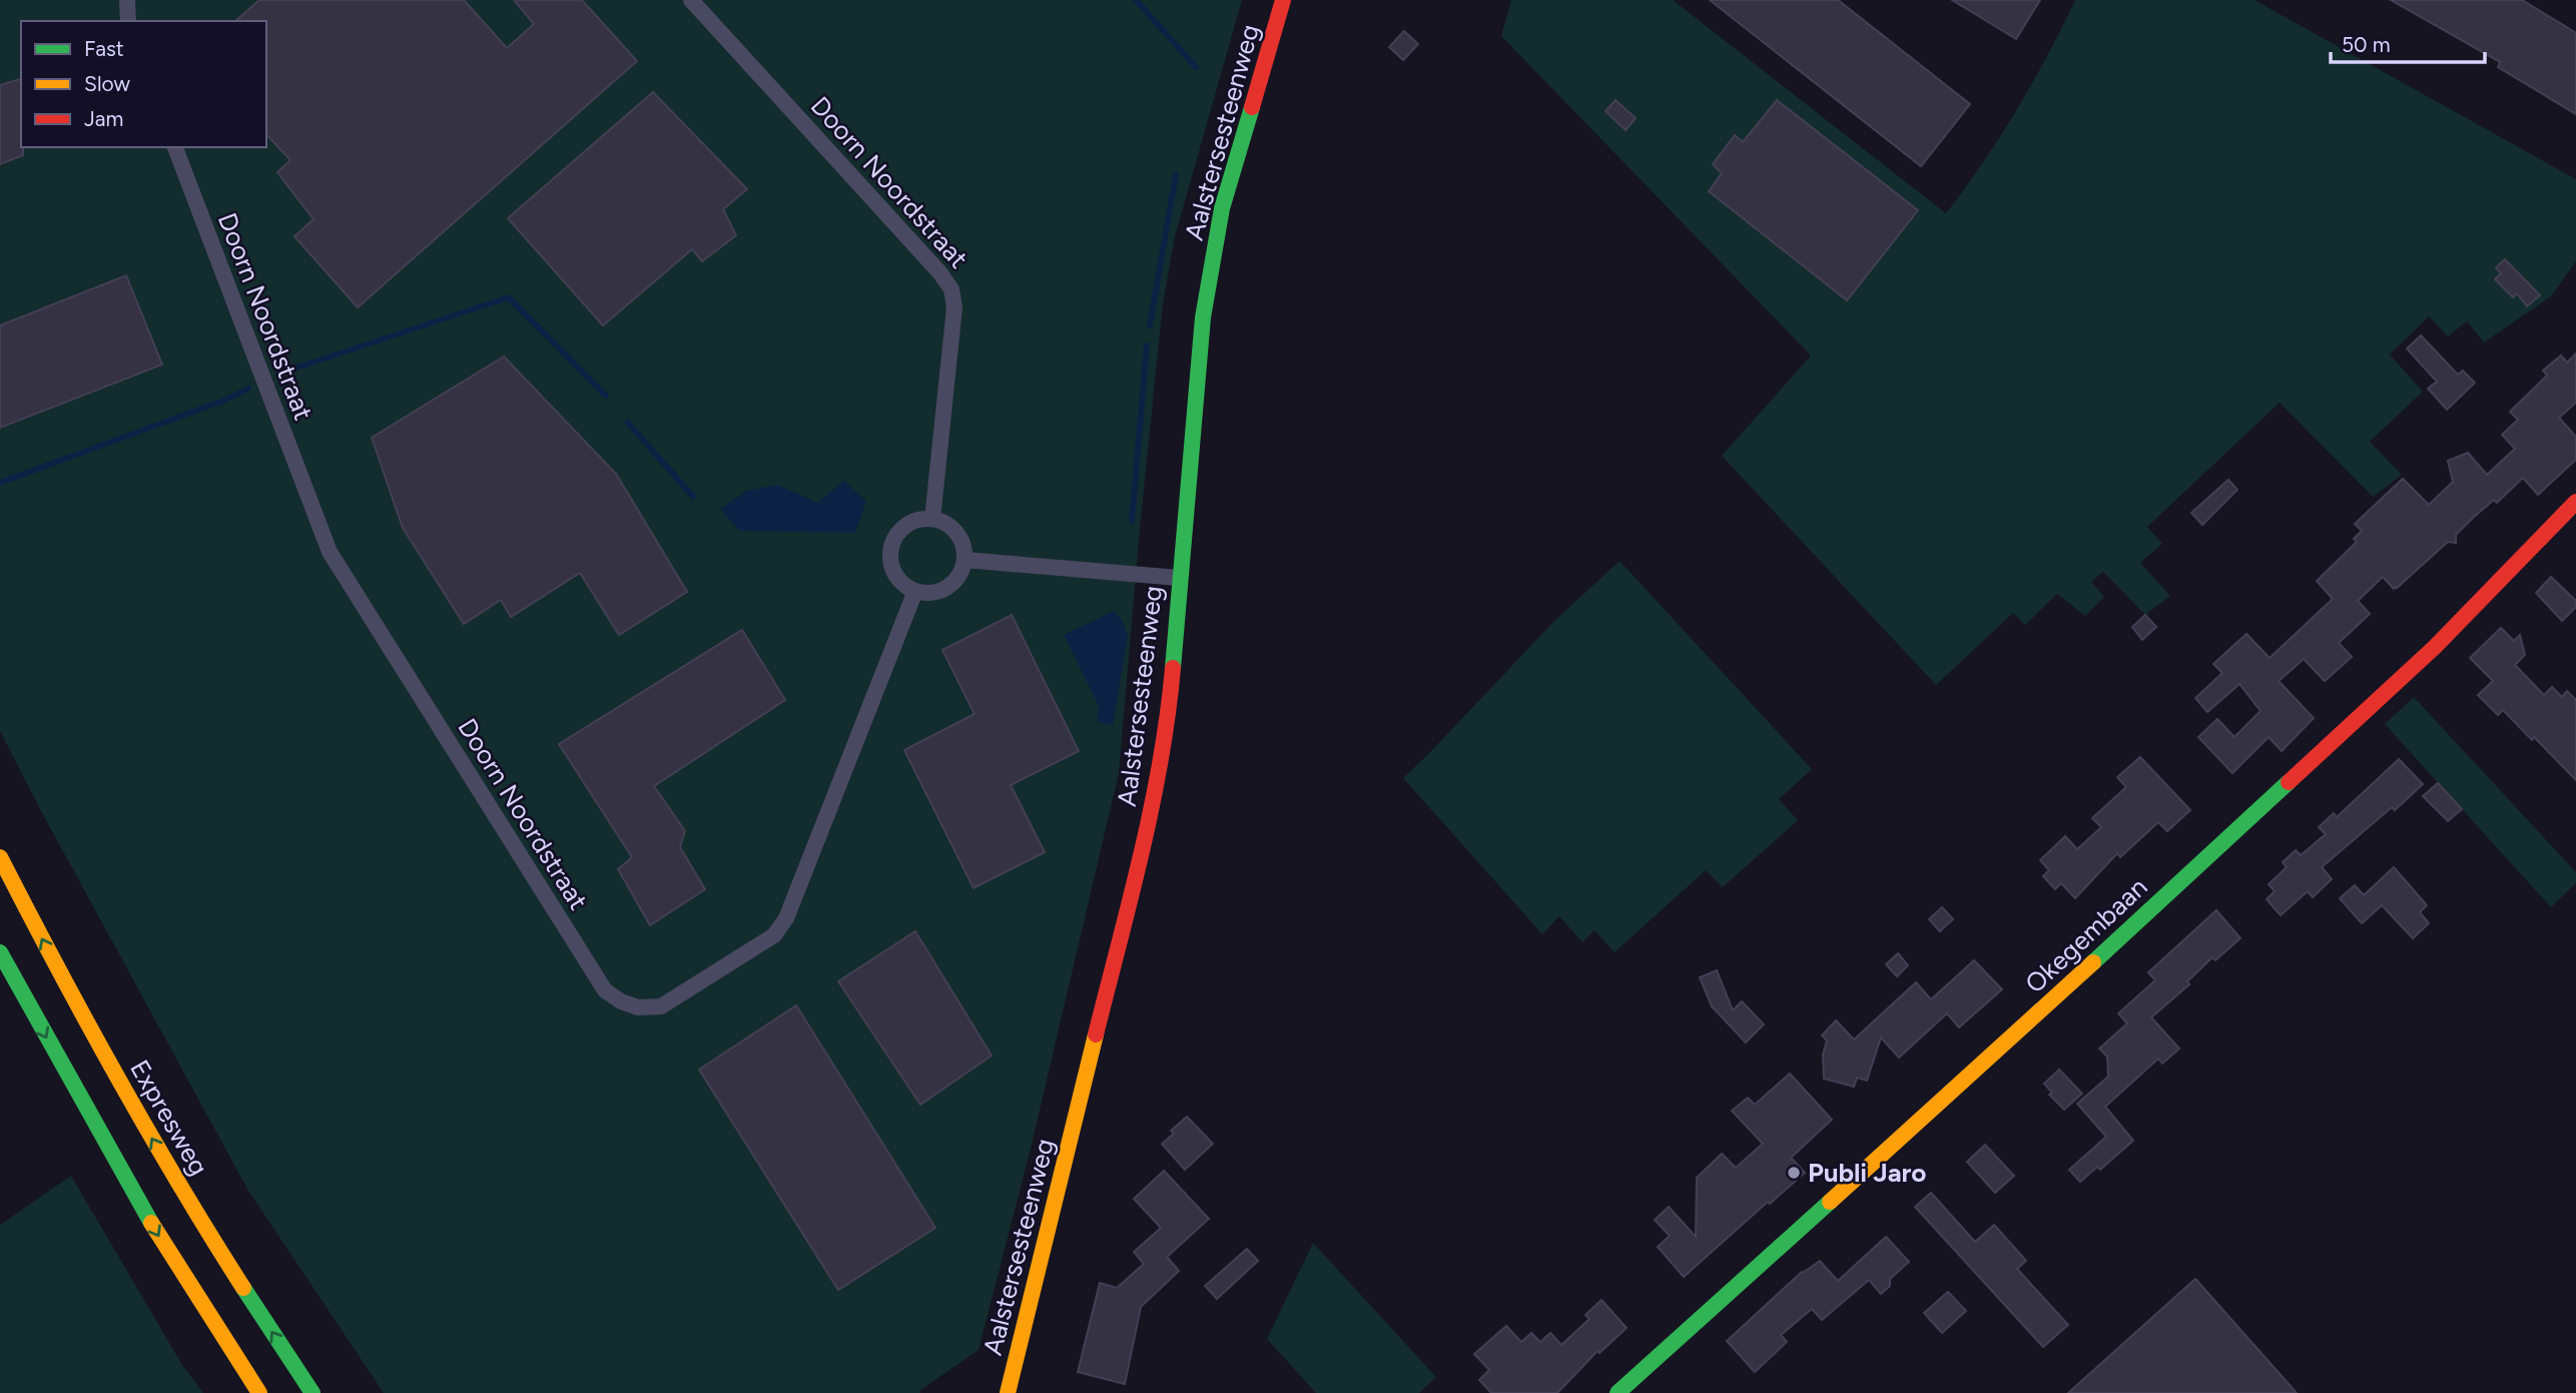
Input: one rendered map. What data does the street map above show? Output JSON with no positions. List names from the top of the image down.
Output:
{
  "streets": {
    "main road": ["Aalstersesteenweg", "Okegembaan", "Expresweg"],
    "street": ["Doorn Noordstraat"]
  },
  "places": ["Publi Jaro"],
  "legend": ["Fast", "Slow", "Jam"],
  "scale_bar": "50 m"
}
